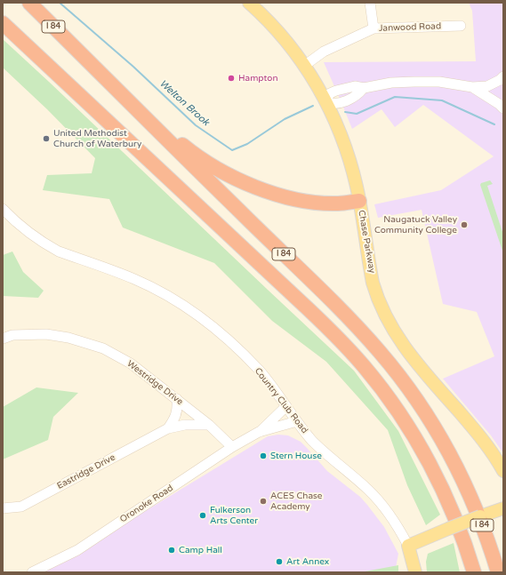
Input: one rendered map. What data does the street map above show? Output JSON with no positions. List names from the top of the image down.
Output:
{
  "streets": {
    "highway": ["I 84"],
    "main road": ["Chase Parkway"],
    "street": [
      "Janwood Road",
      "Westridge Drive",
      "Country Club Road",
      "Eastridge Drive",
      "Oronoke Road"
    ]
  },
  "crossings": [
    ["Janwood Road", "Chase Parkway"],
    ["Westridge Drive", "Eastridge Drive"],
    ["Westridge Drive", "Oronoke Road"],
    ["Country Club Road", "Oronoke Road"]
  ],
  "water": ["Welton Brook"],
  "places": [
    "Hampton",
    "United Methodist Church of Waterbury",
    "Naugatuck Valley Community College",
    "Stern House",
    "ACES Chase Academy",
    "Fulkerson Arts Center",
    "Camp Hall",
    "Art Annex"
  ]
}
